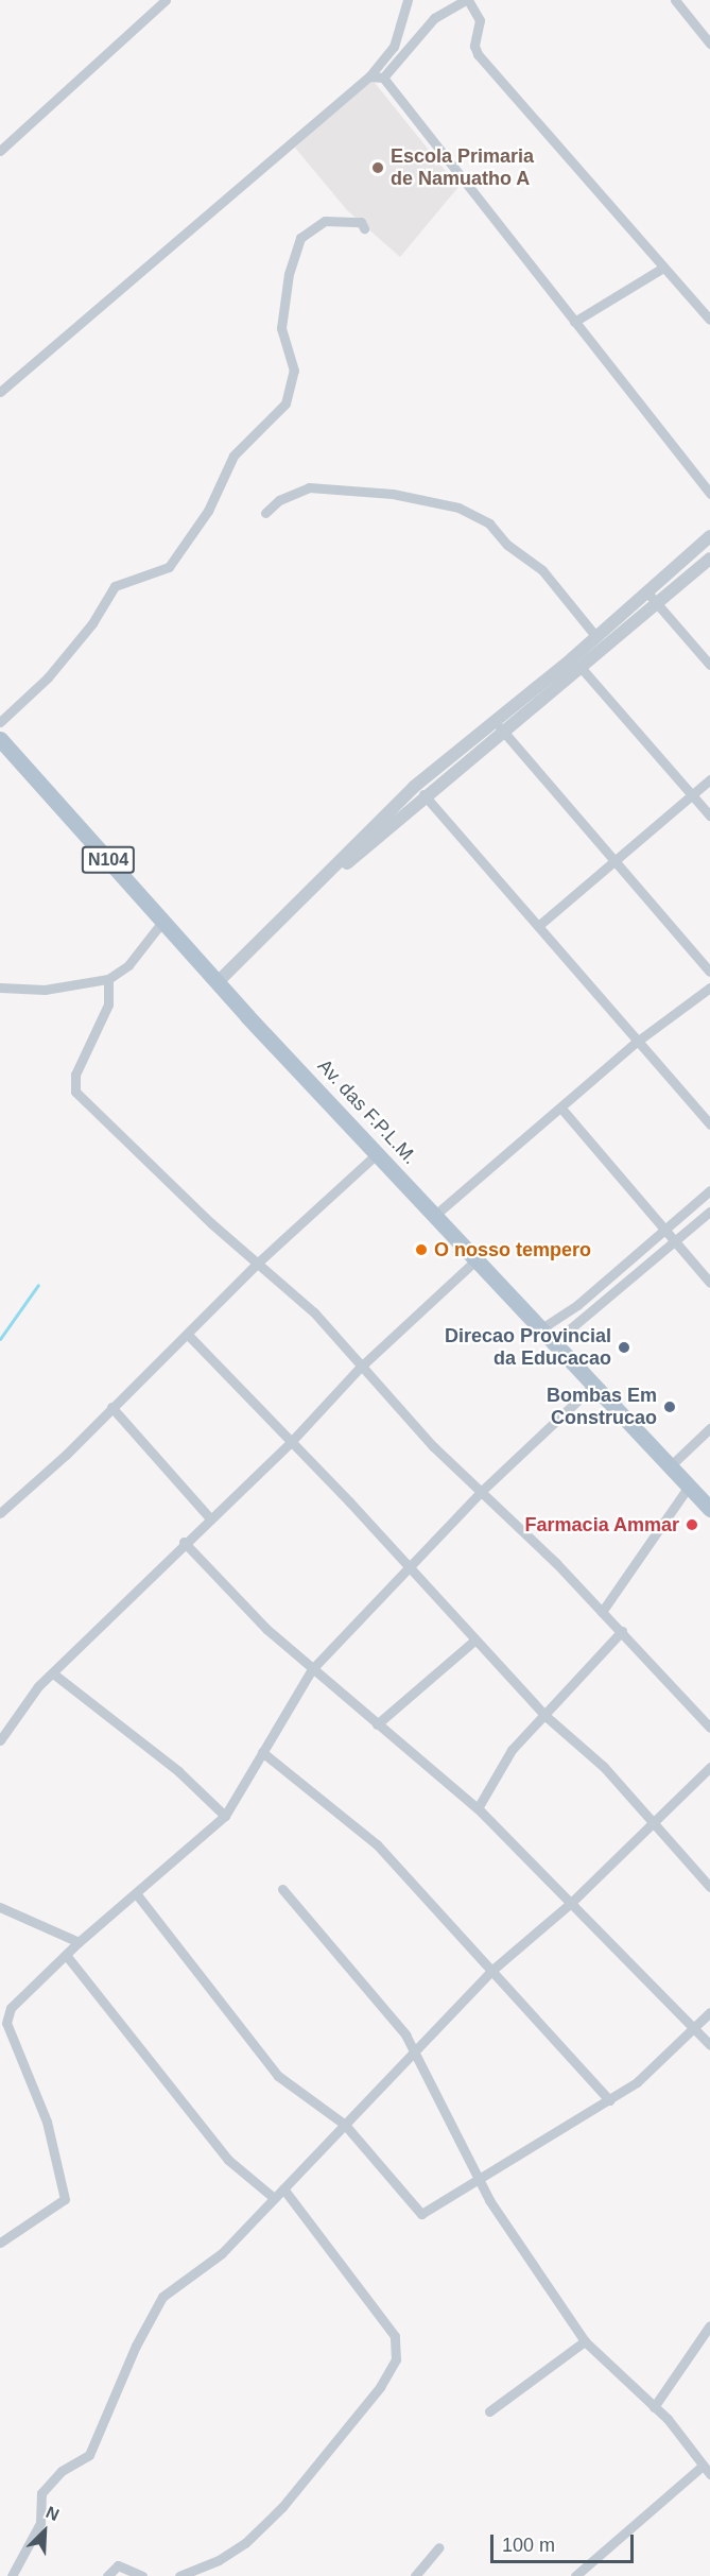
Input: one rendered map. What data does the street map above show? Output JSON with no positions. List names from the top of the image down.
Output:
{
  "streets": {
    "main road": ["N104", "Av. das F.P.L.M."]
  },
  "places": [
    "Escola Primaria de Namuatho A",
    "O nosso tempero",
    "Direcao Provincial da Educacao",
    "Bombas Em Construcao",
    "Farmacia Ammar"
  ],
  "scale_bar": "100 m",
  "north": "top right"
}
